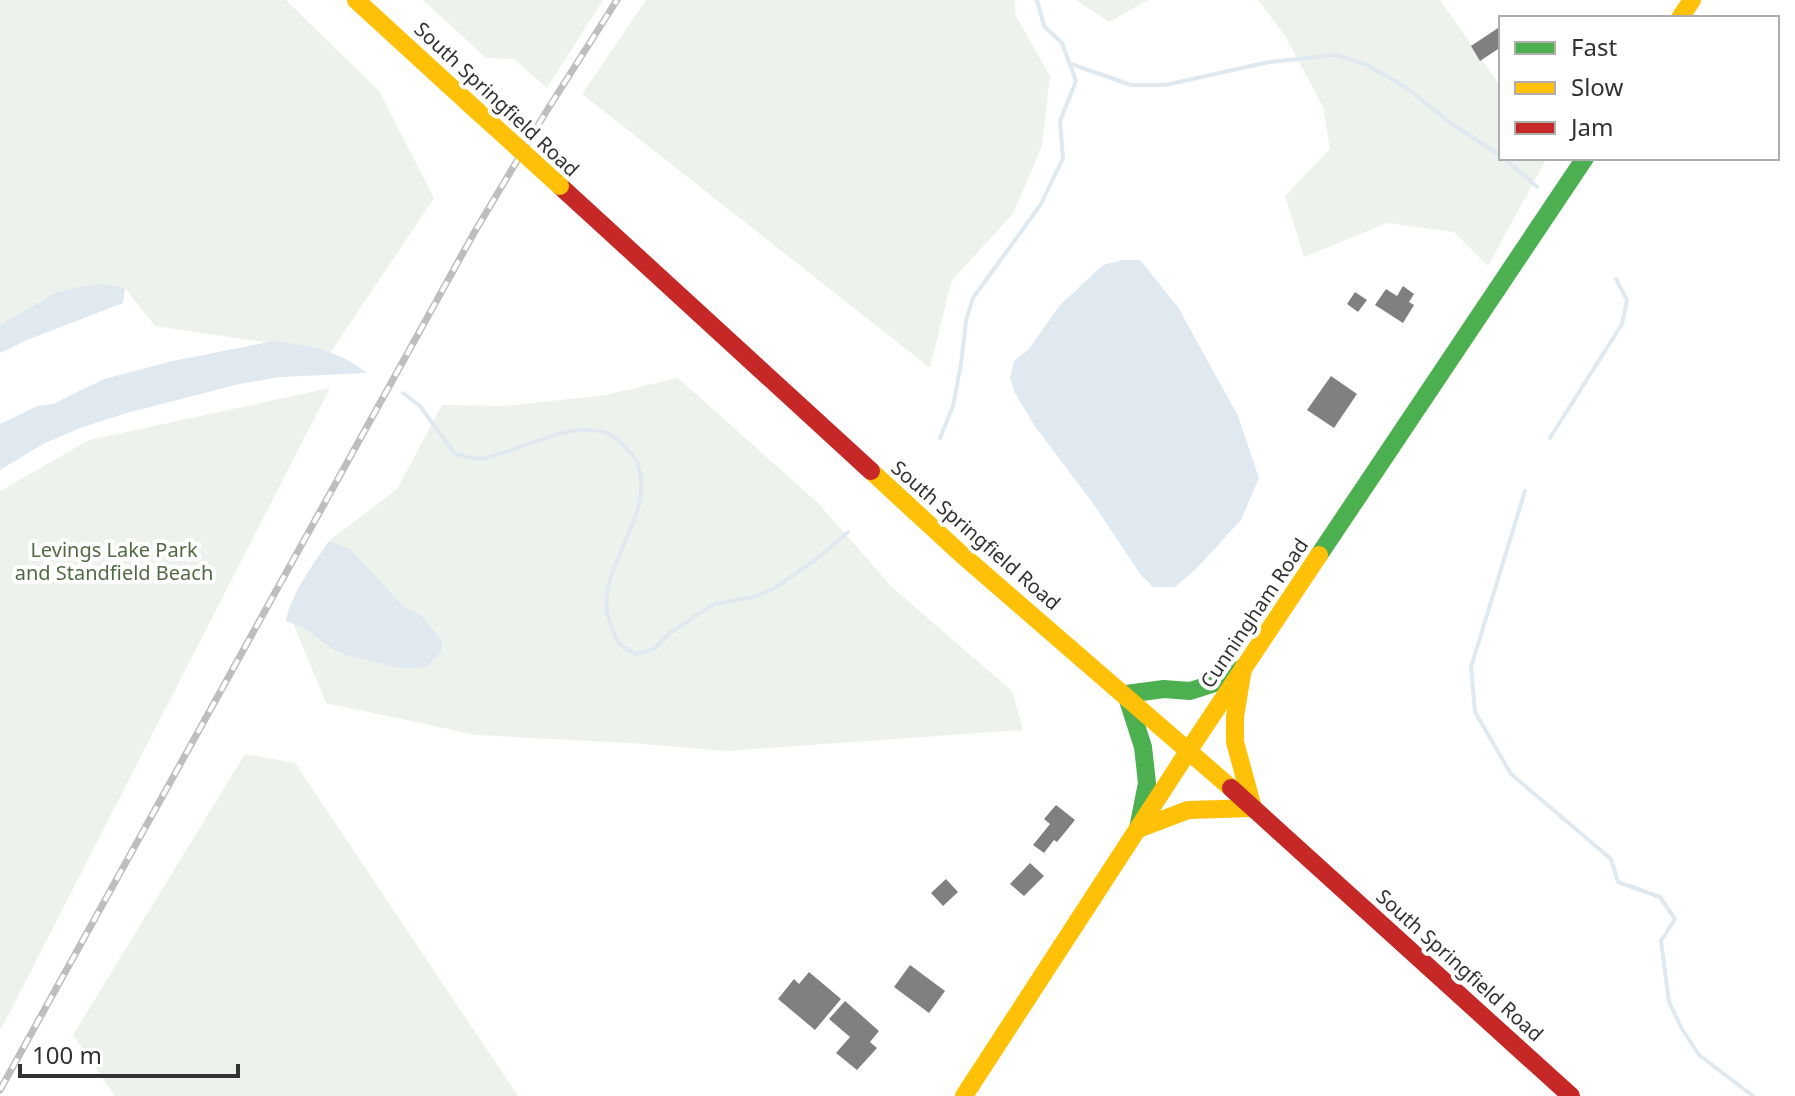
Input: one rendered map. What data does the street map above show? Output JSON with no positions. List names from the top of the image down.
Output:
{
  "streets": {
    "main road": ["South Springfield Road", "Cunningham Road"]
  },
  "crossings": [
    ["South Springfield Road", "Cunningham Road"]
  ],
  "parks": ["Levings Lake Park and Standfield Beach"],
  "legend": ["Fast", "Slow", "Jam"],
  "scale_bar": "100 m"
}
